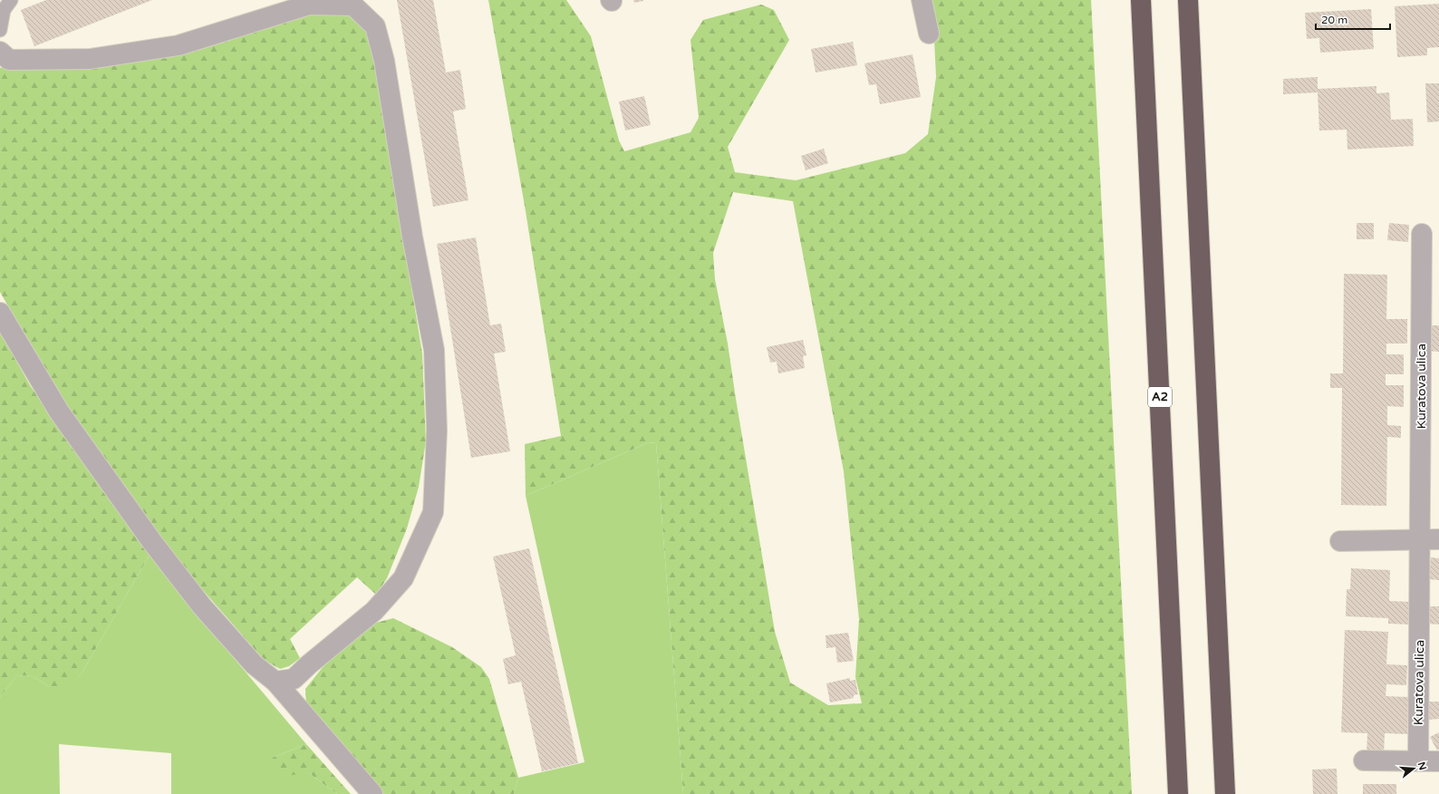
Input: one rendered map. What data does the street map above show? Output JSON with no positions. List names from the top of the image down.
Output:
{
  "streets": {
    "highway": ["A2"],
    "street": ["Kuratova ulica"]
  },
  "scale_bar": "20 m",
  "north": "right"
}
